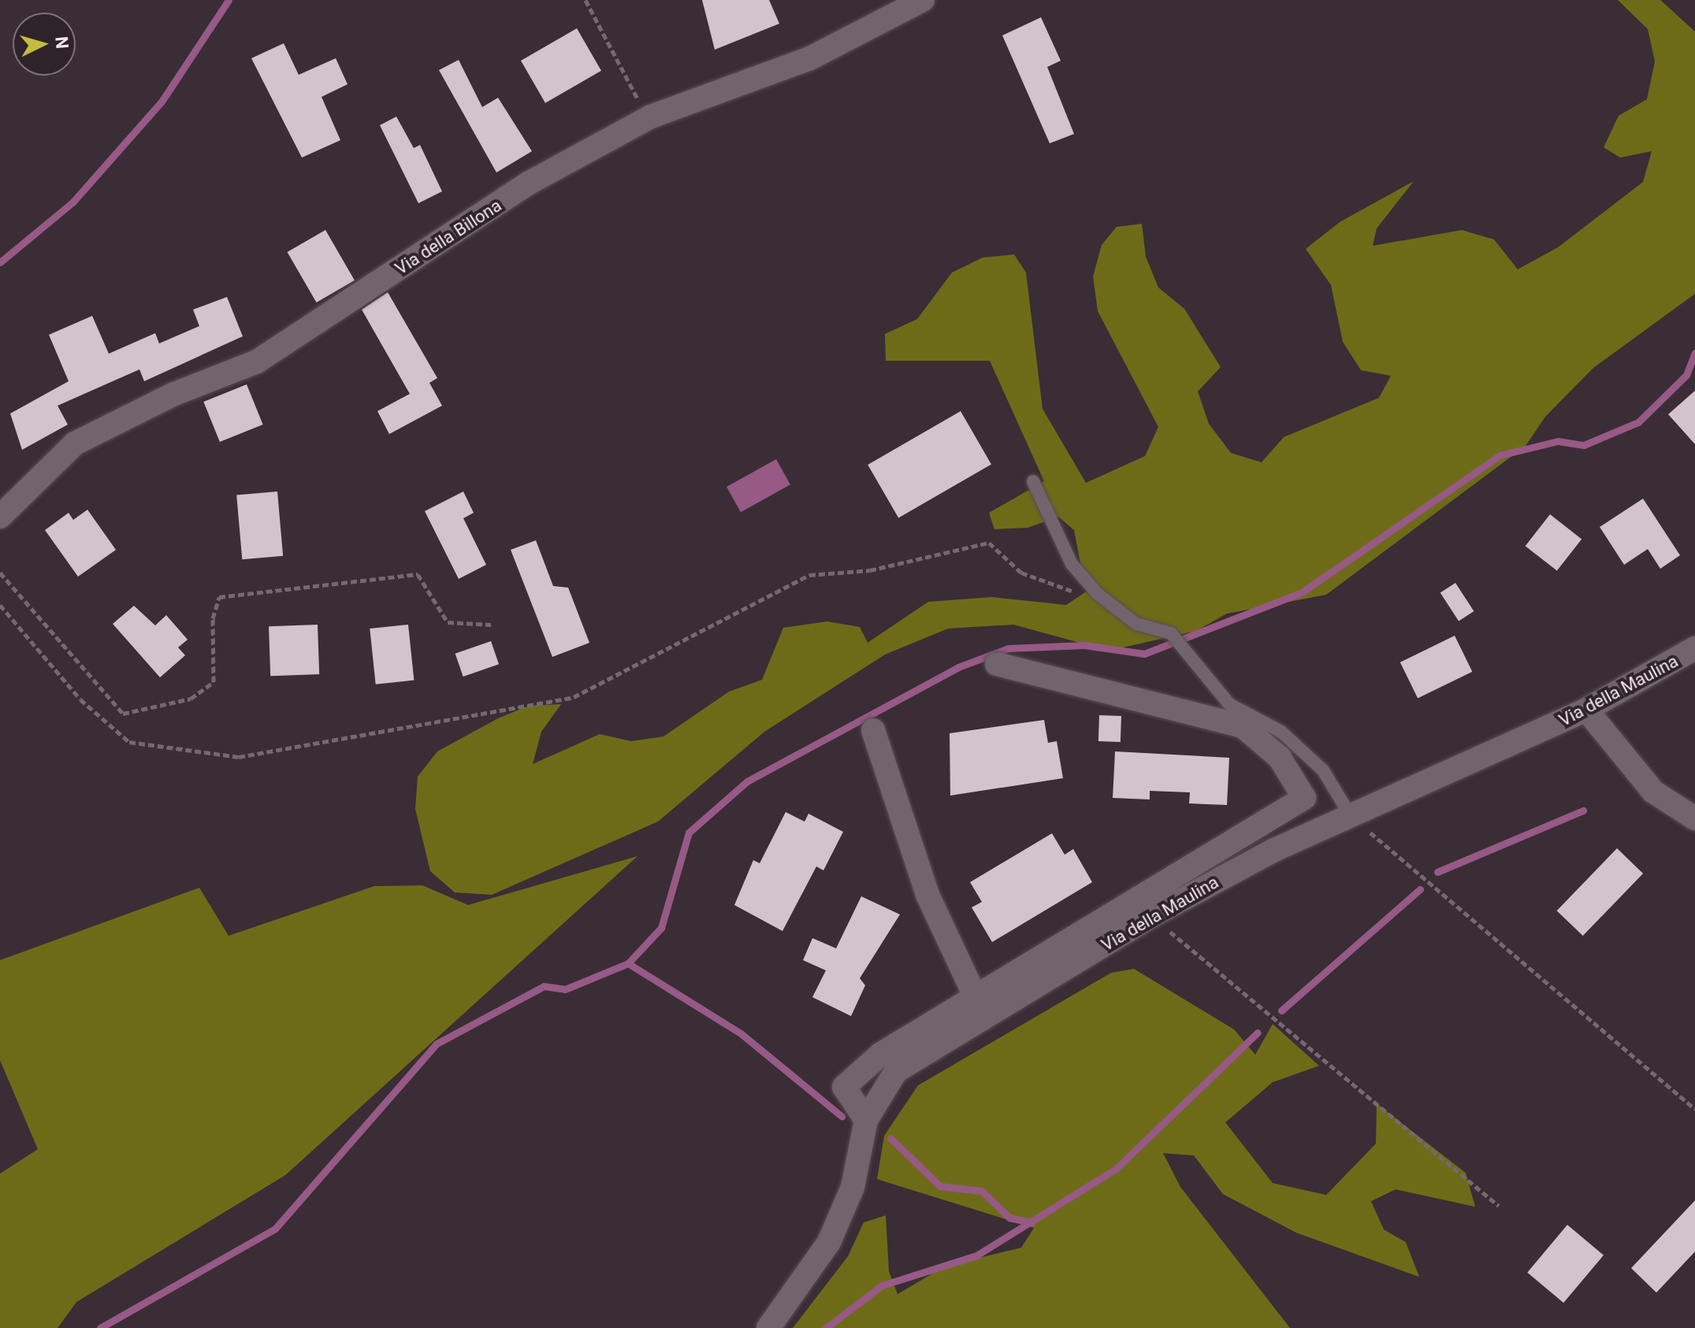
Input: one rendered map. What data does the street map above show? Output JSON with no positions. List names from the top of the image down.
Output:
{
  "streets": {
    "street": ["Via della Billona", "Via della Maulina"]
  },
  "north": "right"
}
